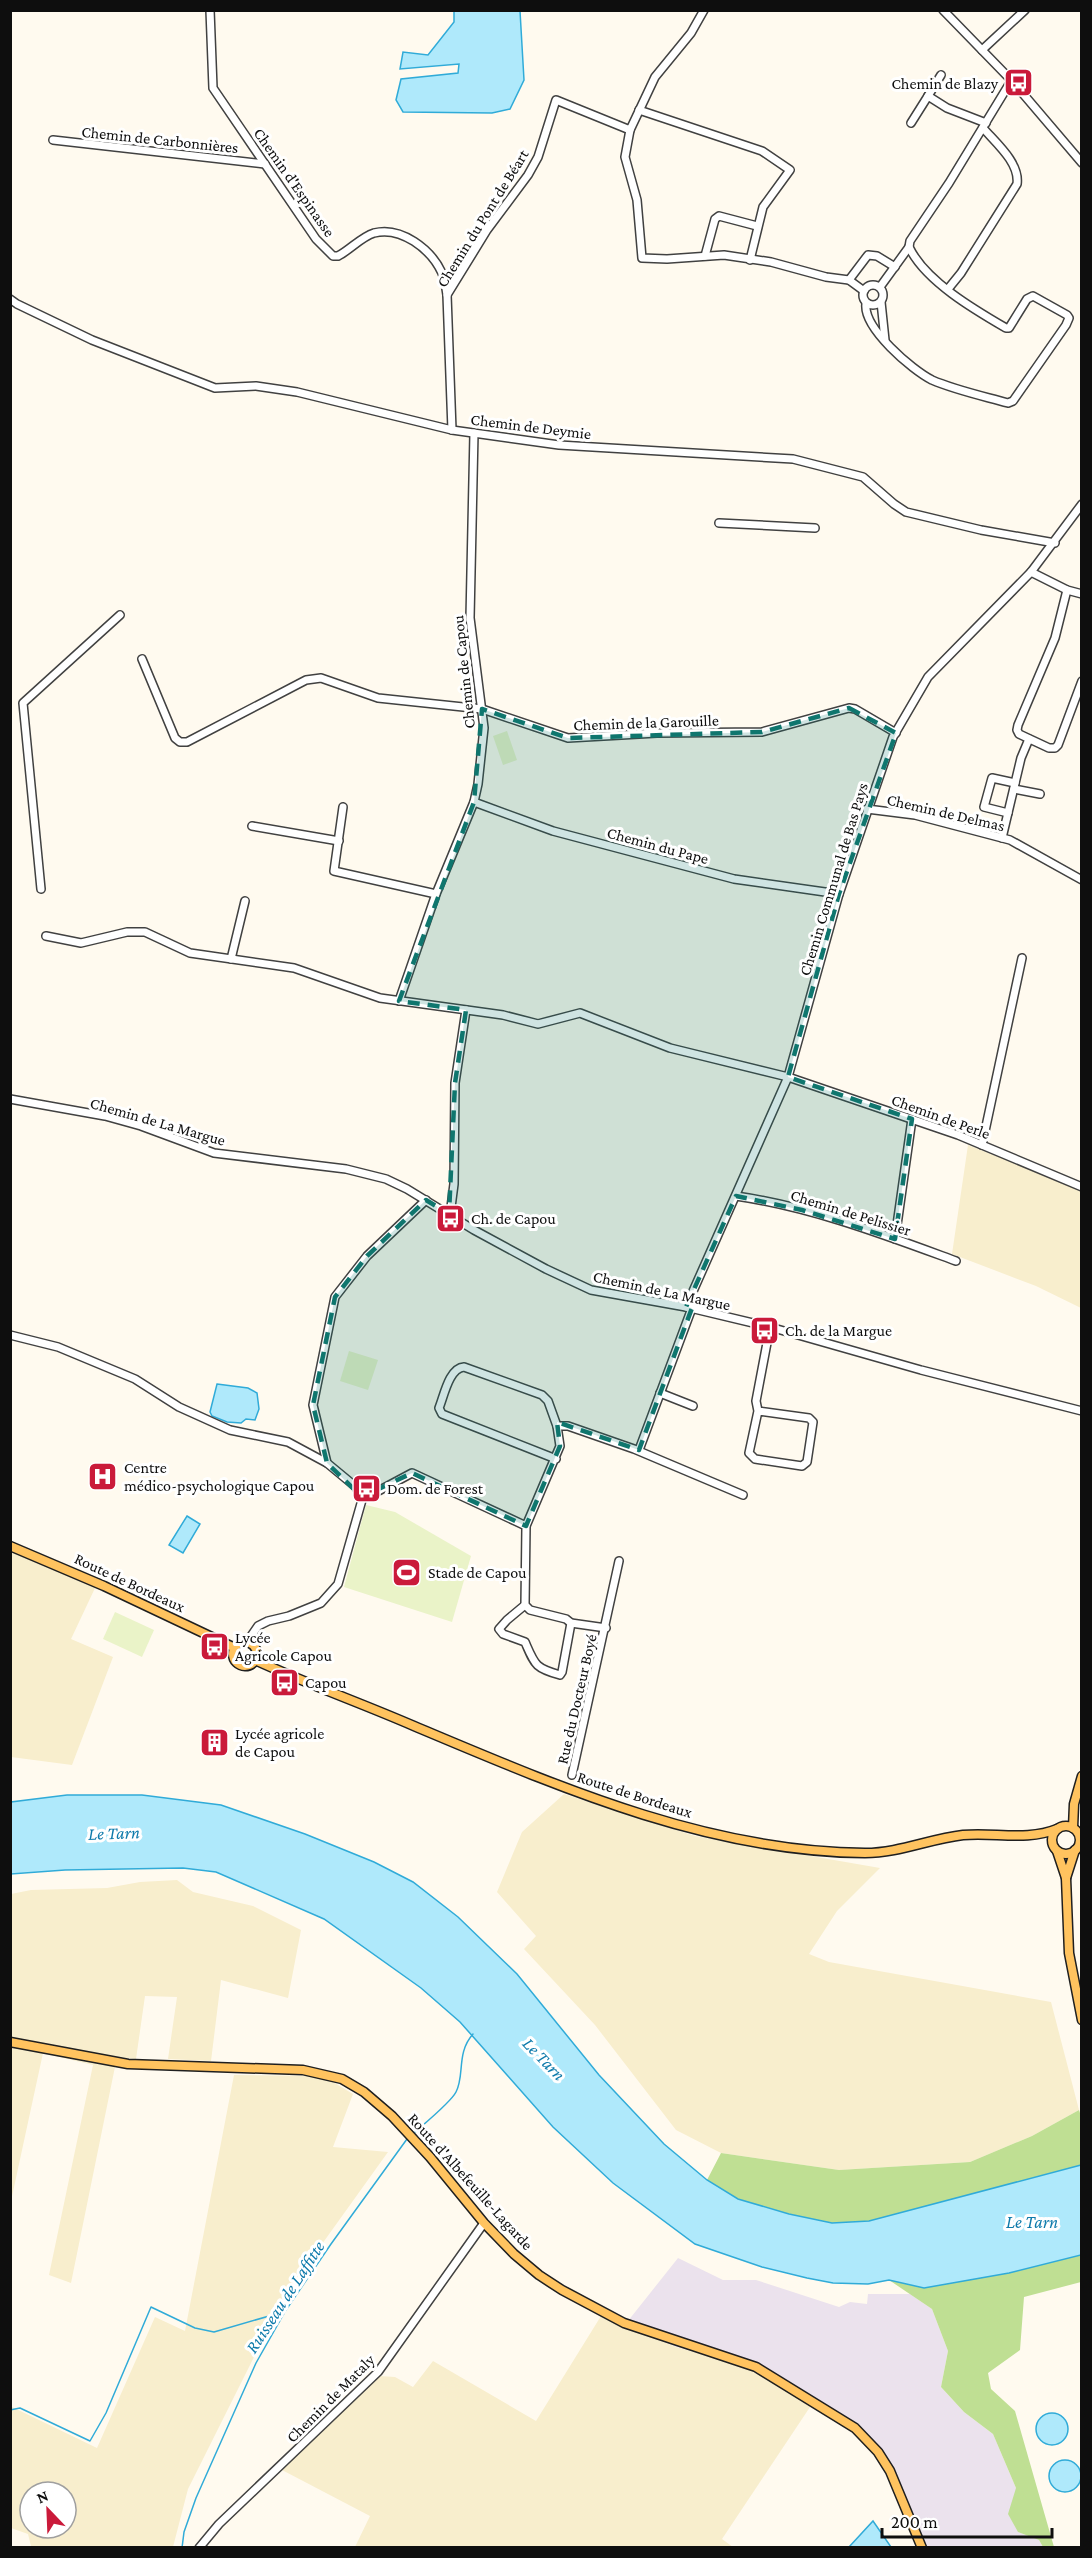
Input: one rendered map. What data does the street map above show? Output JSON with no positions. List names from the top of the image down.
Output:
{
  "streets": {
    "main road": ["Route de Bordeaux", "Route d'Albefeuille-Lagarde"],
    "street": [
      "Chemin de Carbonnières",
      "Chemin d'Espinasse",
      "Chemin du Pont de Béart",
      "Chemin de Deymie",
      "Chemin de Capou",
      "Chemin de la Garouille",
      "Chemin de Delmas",
      "Chemin du Pape",
      "Chemin Communal de Bas Pays",
      "Chemin de Perle",
      "Chemin de La Margue",
      "Chemin de Pelissier",
      "Rue du Docteur Boyé",
      "Chemin de Mataly"
    ]
  },
  "crossings": [
    ["Chemin de Carbonnières", "Chemin d'Espinasse"],
    ["Chemin d'Espinasse", "Chemin du Pont de Béart"],
    ["Chemin du Pont de Béart", "Chemin de Deymie"],
    ["Chemin de Deymie", "Chemin de Capou"],
    ["Chemin de Deymie", "Chemin Communal de Bas Pays"],
    ["Chemin de Capou", "Chemin de la Garouille"],
    ["Chemin de Capou", "Chemin du Pape"],
    ["Chemin de Capou", "Chemin de Perle"],
    ["Chemin de la Garouille", "Chemin Communal de Bas Pays"],
    ["Chemin de Delmas", "Chemin Communal de Bas Pays"],
    ["Chemin du Pape", "Chemin Communal de Bas Pays"],
    ["Chemin Communal de Bas Pays", "Chemin de Perle"],
    ["Chemin Communal de Bas Pays", "Chemin de La Margue"],
    ["Chemin Communal de Bas Pays", "Chemin de Pelissier"],
    ["Route d'Albefeuille-Lagarde", "Chemin de Mataly"]
  ],
  "water": ["Le Tarn", "Ruisseau de Laffitte"],
  "places": {
    "bus stop": [
      "Chemin de Blazy",
      "Ch. de Capou",
      "Ch. de la Margue",
      "Dom. de Forest",
      "Lycée Agricole Capou",
      "Capou"
    ],
    "hospital": ["Centre médico-psychologique Capou"],
    "sports": ["Stade de Capou"],
    "building": ["Lycée agricole de Capou"]
  },
  "scale_bar": "200 m",
  "north": "top left"
}
